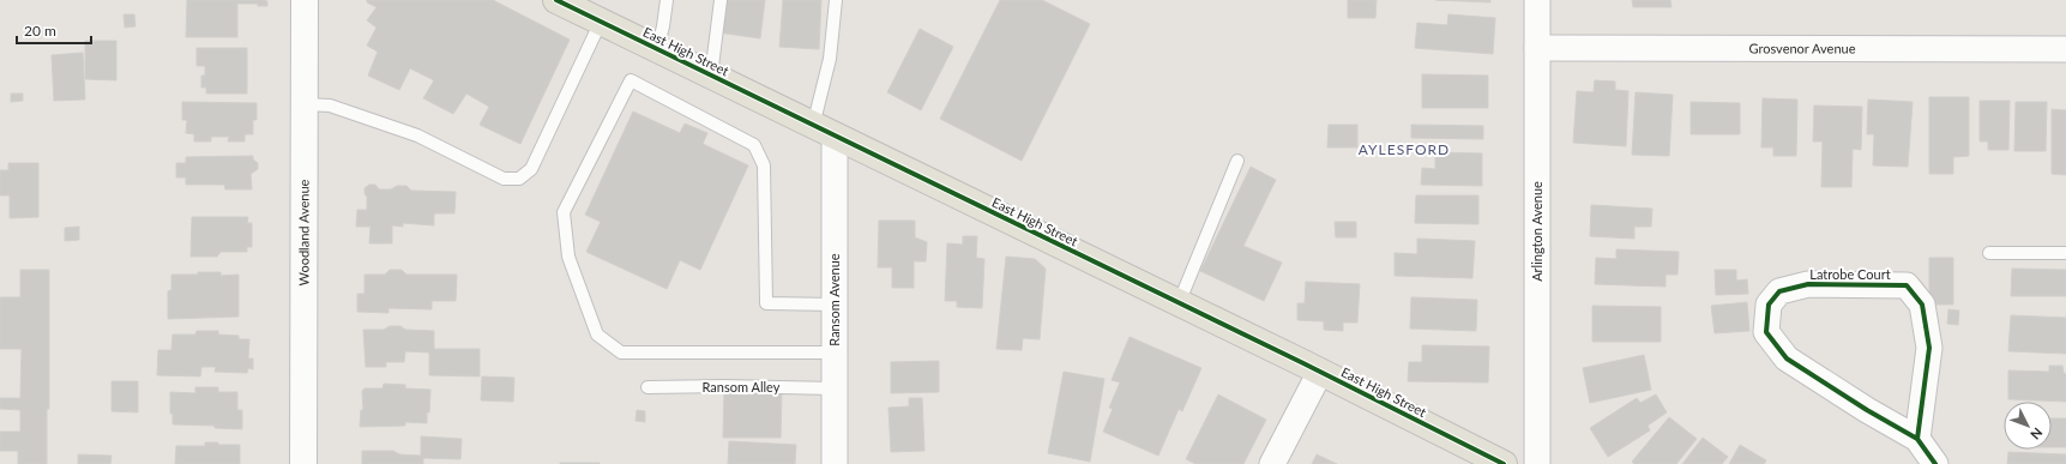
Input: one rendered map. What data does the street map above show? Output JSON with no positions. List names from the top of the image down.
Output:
{
  "streets": {
    "main road": ["East High Street"],
    "street": [
      "Grosvenor Avenue",
      "Arlington Avenue",
      "Woodland Avenue",
      "Latrobe Court",
      "Ransom Avenue"
    ],
    "lane": ["Ransom Alley"]
  },
  "crossings": [
    ["Grosvenor Avenue", "Arlington Avenue"],
    ["East High Street", "Ransom Avenue"],
    ["Ransom Avenue", "Ransom Alley"]
  ],
  "districts": ["AYLESFORD"],
  "scale_bar": "20 m",
  "north": "bottom right"
}
